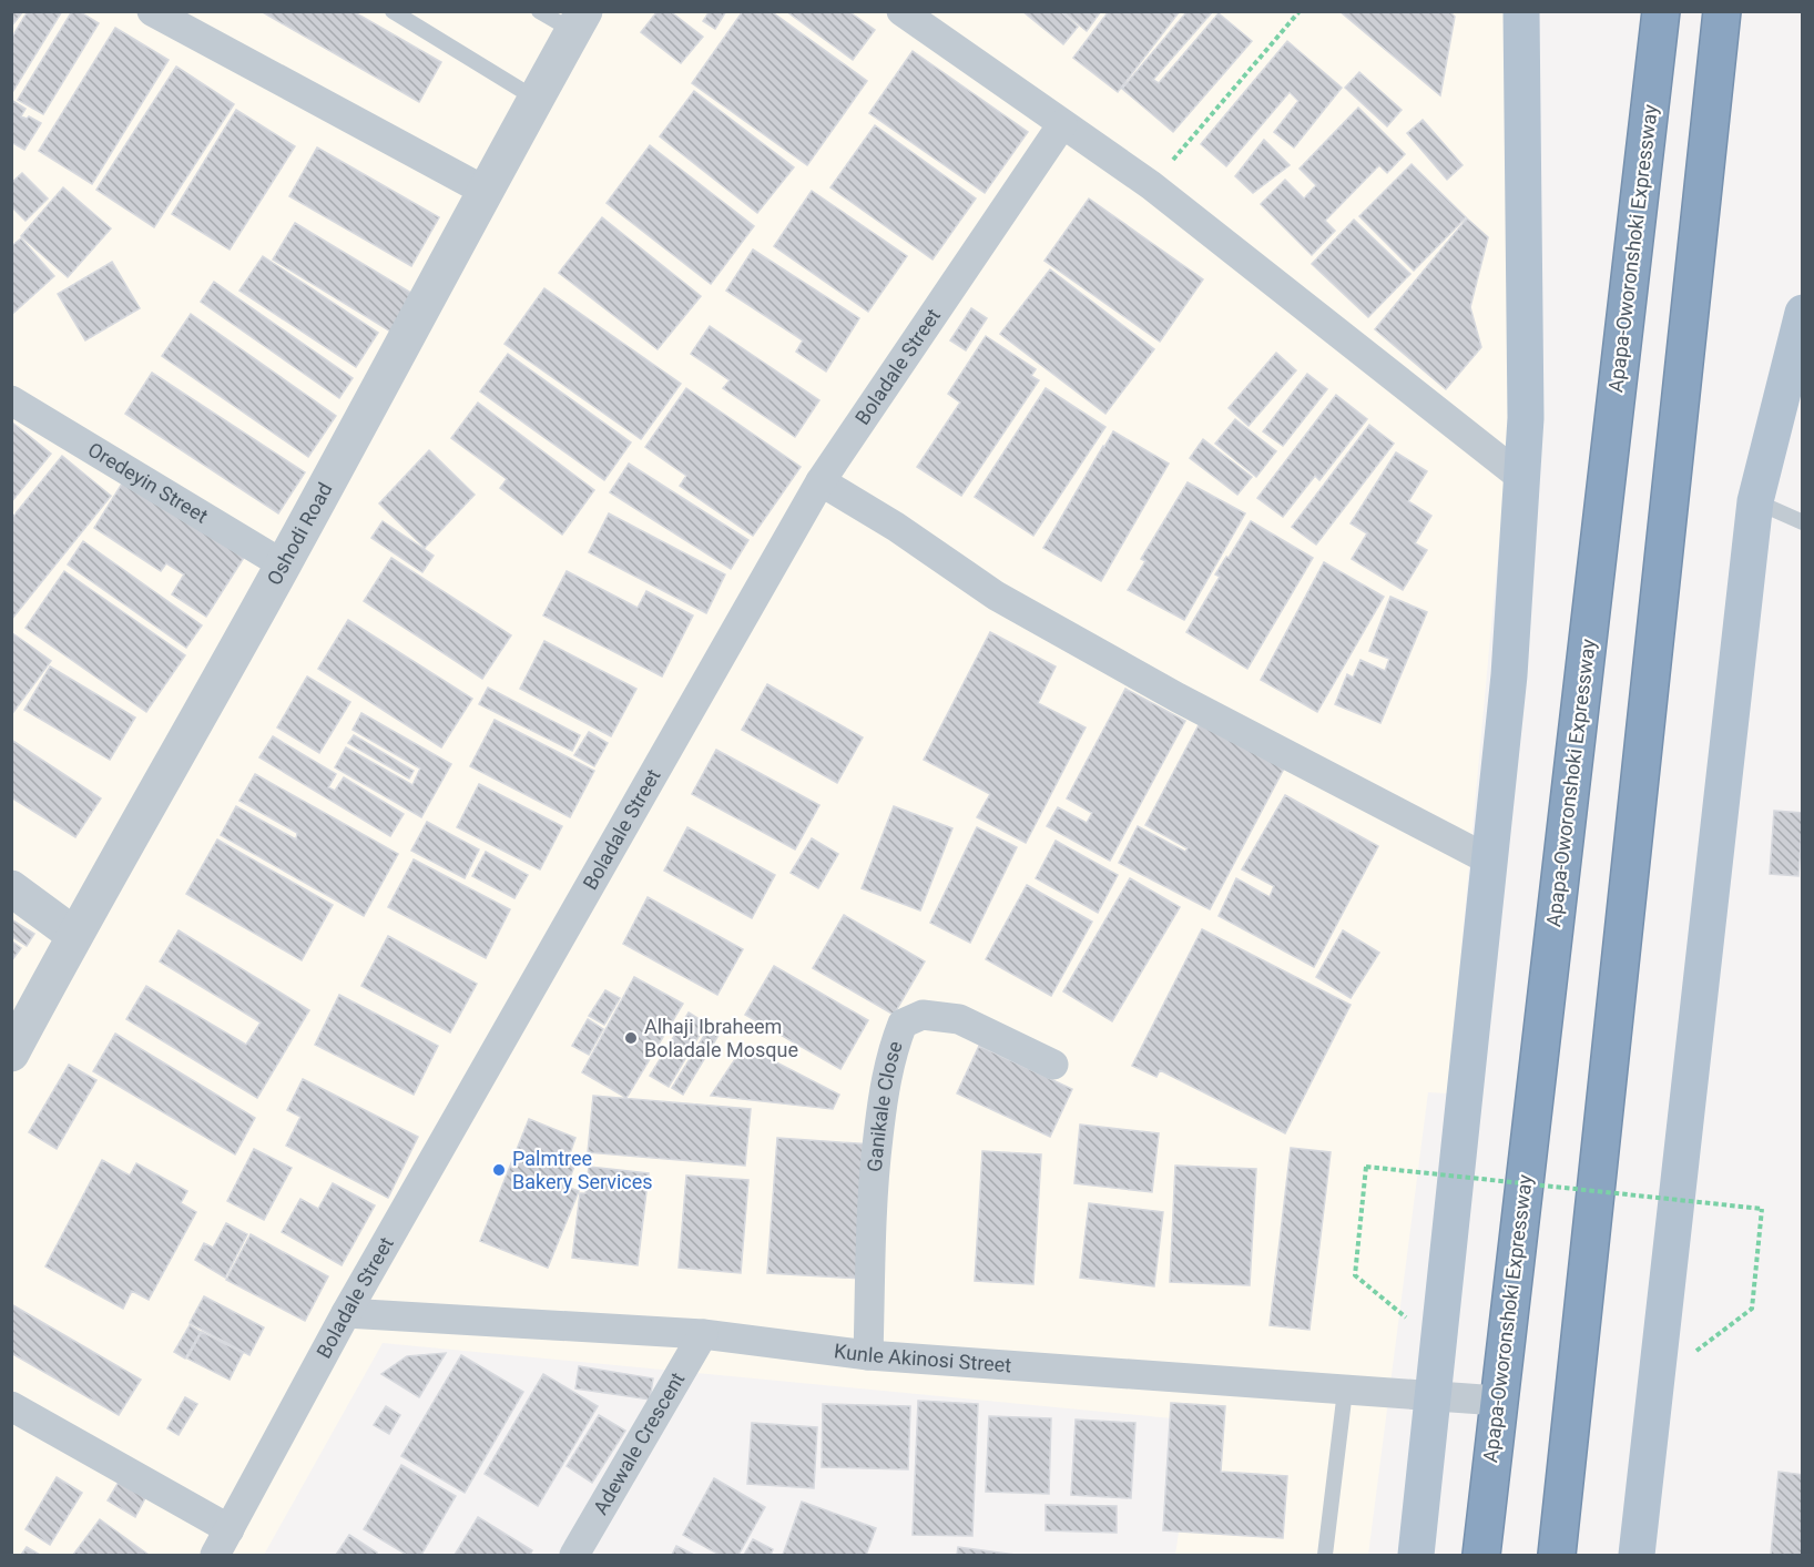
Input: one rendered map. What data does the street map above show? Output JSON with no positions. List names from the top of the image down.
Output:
{
  "streets": {
    "highway": ["Apapa-Oworonshoki Expressway"],
    "street": [
      "Boladale Street",
      "Oredeyin Street",
      "Oshodi Road",
      "Ganikale Close",
      "Kunle Akinosi Street",
      "Adewale Crescent"
    ]
  },
  "crossings": [
    ["Apapa-Oworonshoki Expressway", "Kunle Akinosi Street"],
    ["Boladale Street", "Kunle Akinosi Street"],
    ["Oredeyin Street", "Oshodi Road"],
    ["Ganikale Close", "Kunle Akinosi Street"],
    ["Kunle Akinosi Street", "Adewale Crescent"]
  ],
  "places": ["Alhaji Ibraheem Boladale Mosque", "Palmtree Bakery Services"]
}
